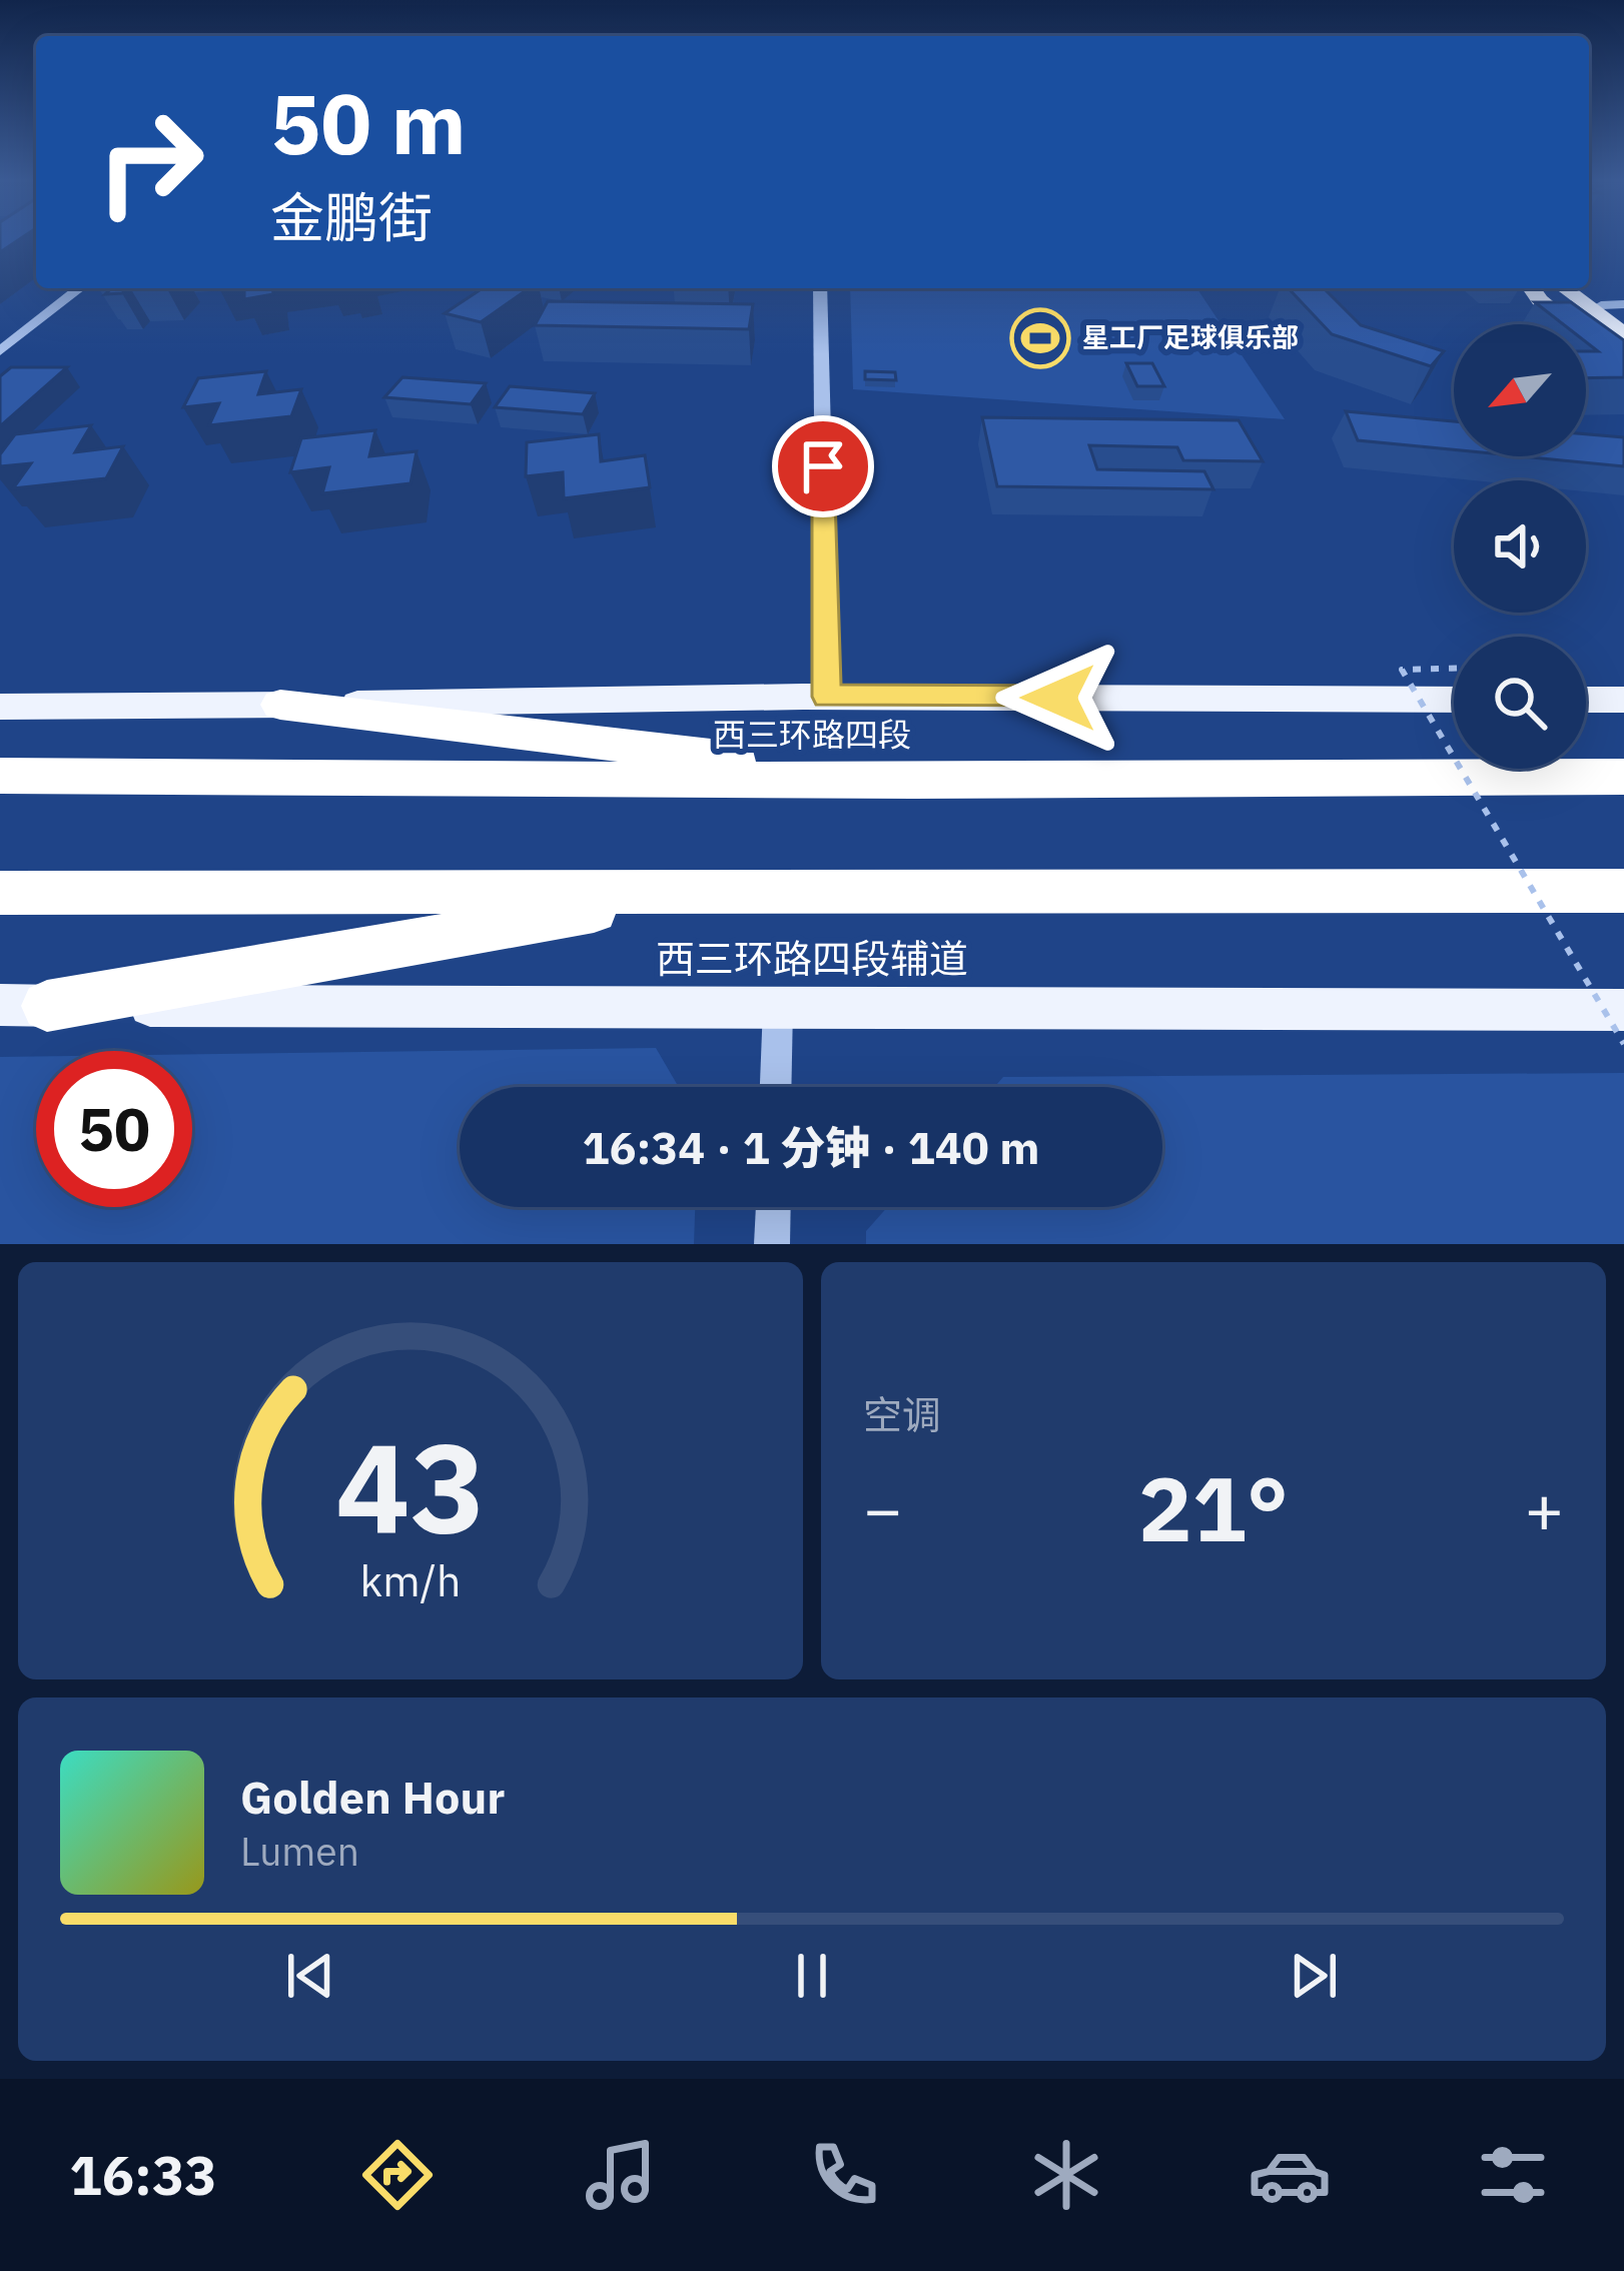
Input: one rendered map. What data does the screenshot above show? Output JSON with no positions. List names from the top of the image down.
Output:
{
  "streets": {
    "highway": ["西三环路四段"],
    "main road": ["西三环路四段辅道"]
  },
  "places": {
    "sports": ["星工厂足球俱乐部"]
  },
  "north": "bottom left",
  "page": {
    "turn": ["50 m", "金鹏街"],
    "limit": "50",
    "trip": "16:34 · 1 分钟 · 140 m",
    "tile": "空调",
    "heat": ["−", "21°", "+"],
    "song": ["Golden Hour", "Lumen"],
    "tabs": "16:33",
    "gauge": ["43", "km/h"]
  }
}
